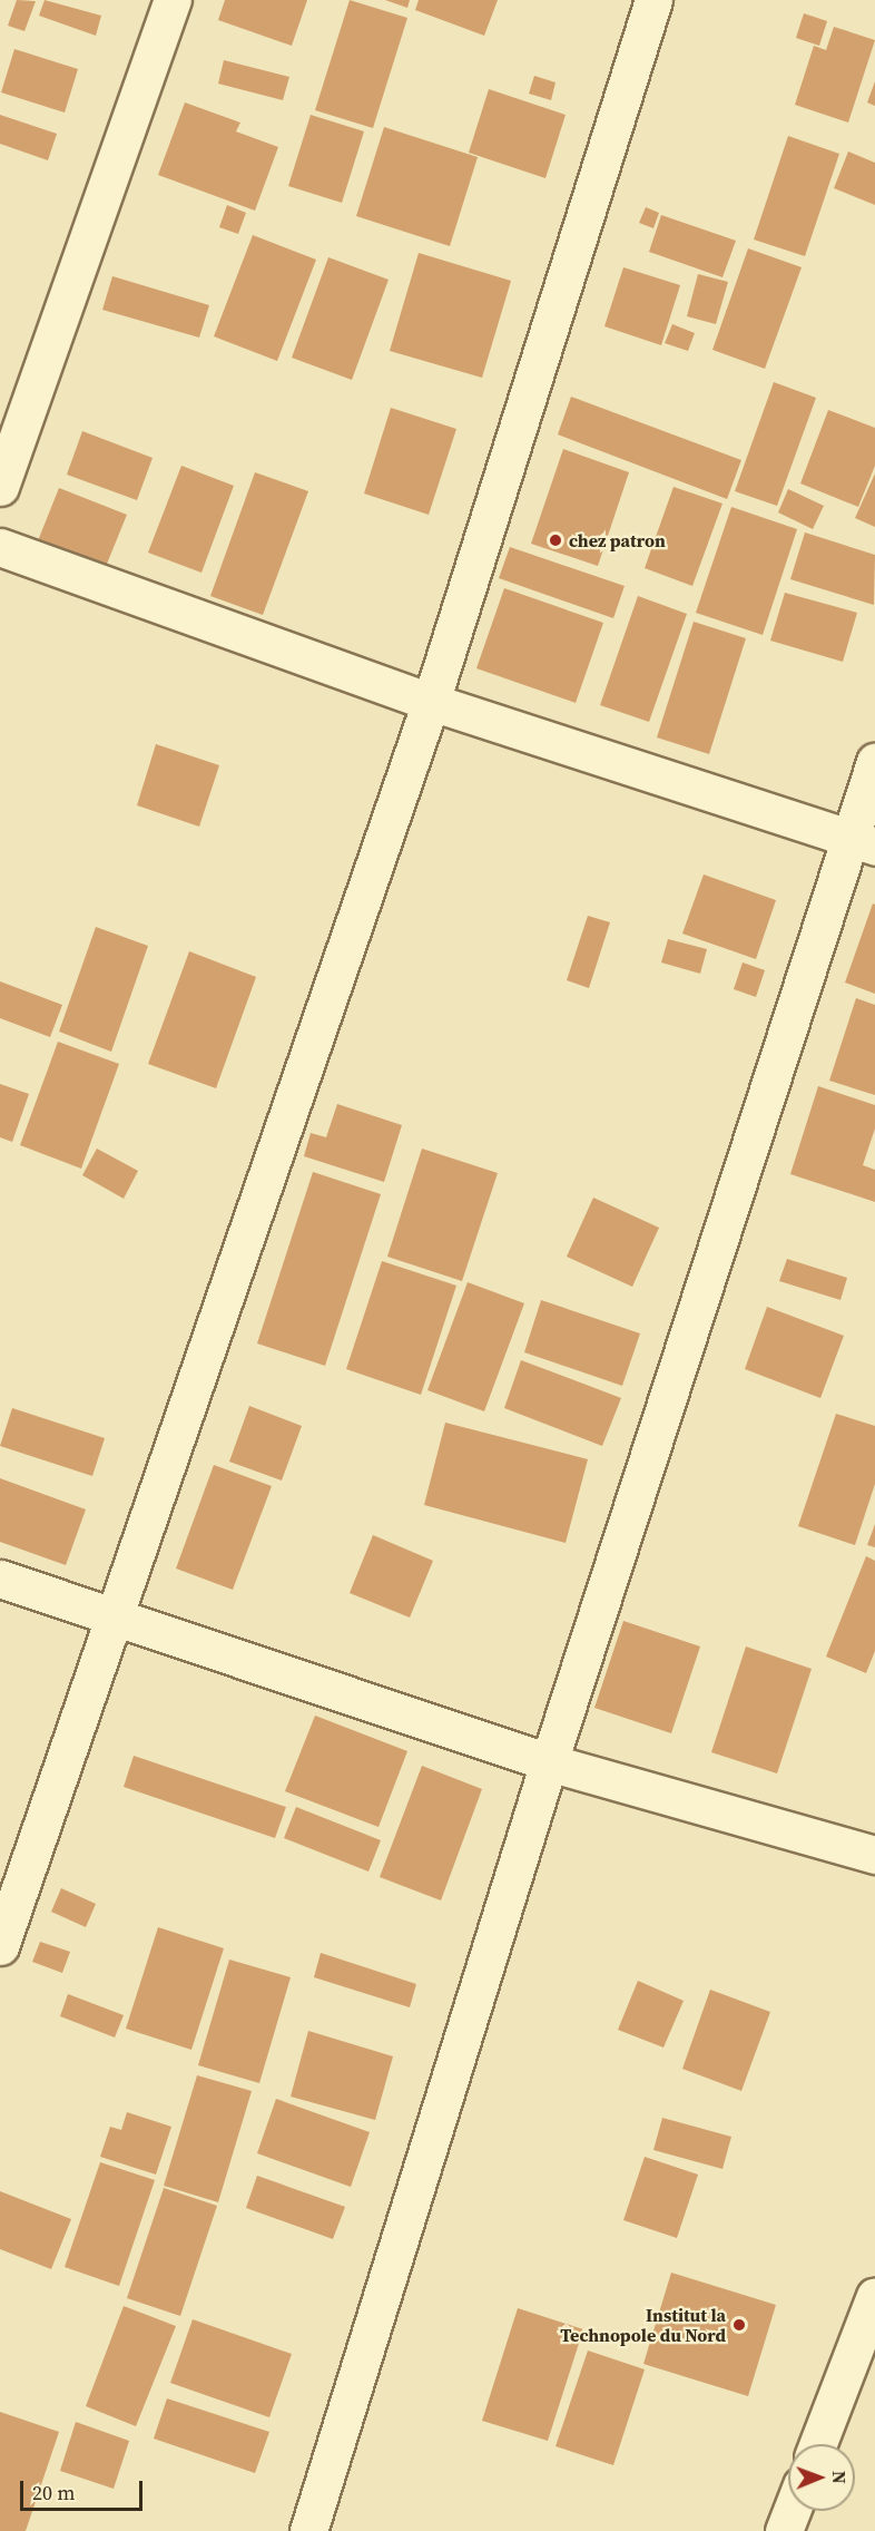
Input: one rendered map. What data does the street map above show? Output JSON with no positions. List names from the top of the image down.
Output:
{
  "places": ["chez patron", "Institut la Technopole du Nord"],
  "scale_bar": "20 m",
  "north": "right"
}
